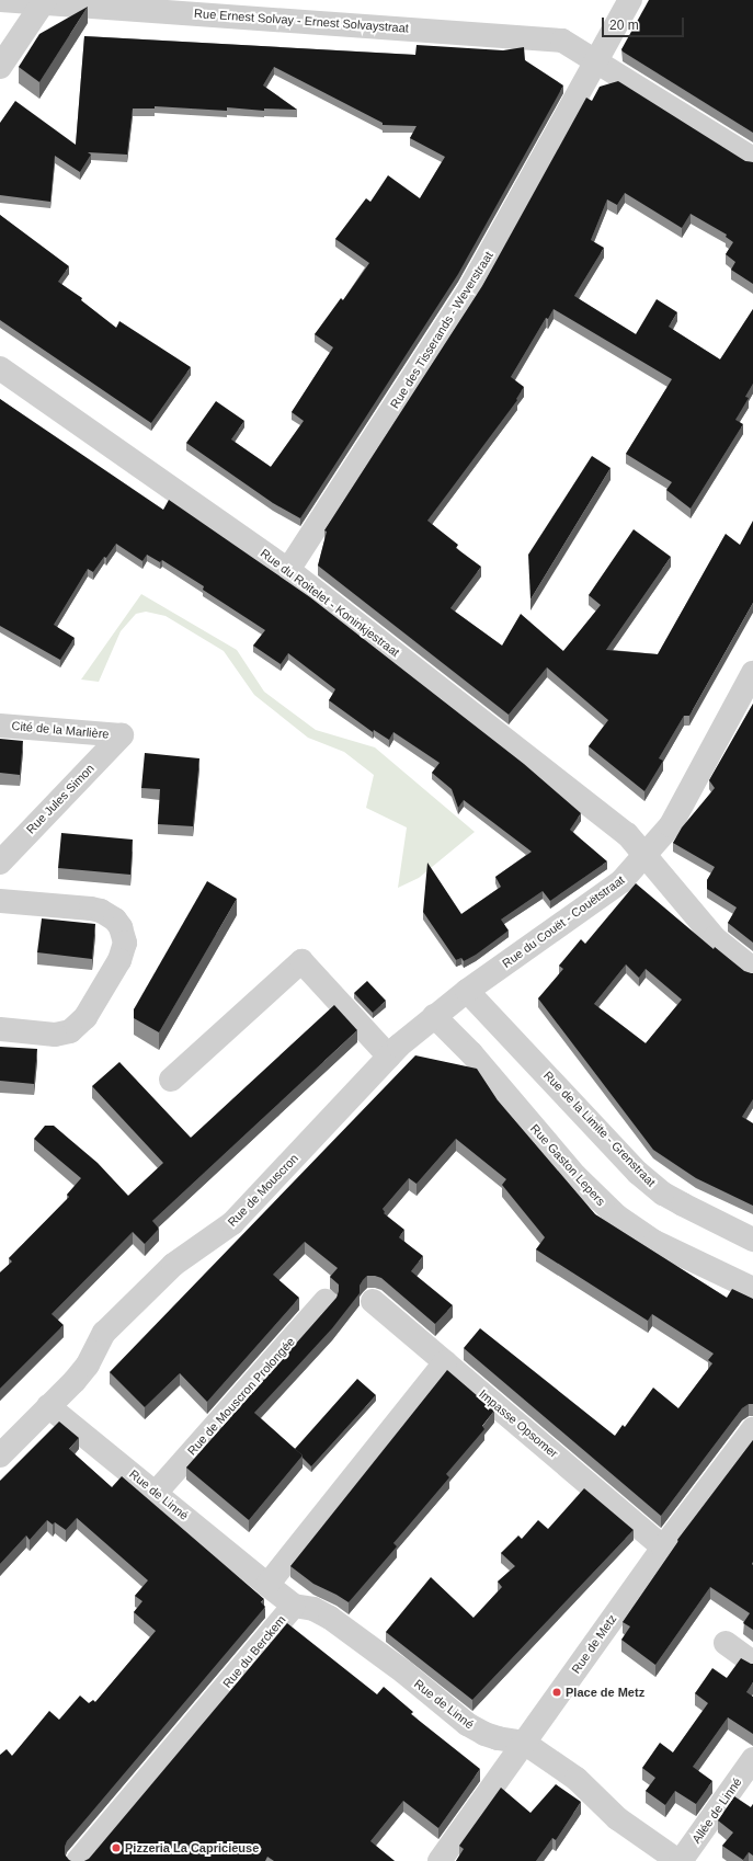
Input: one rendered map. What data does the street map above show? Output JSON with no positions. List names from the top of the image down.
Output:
{
  "streets": {
    "street": [
      "Rue Ernest Solvay - Ernest Solvaystraat",
      "Rue des Tisserands - Weverstraat",
      "Rue du Roitelet - Koninkjestraat",
      "Cité de la Marlière",
      "Rue Jules Simon",
      "Rue du Couët - Couëtstraat",
      "Rue de la Limite - Grenstraat",
      "Rue Gaston Lepers",
      "Rue de Mouscron",
      "Rue de Mouscron Prolongée",
      "Impasse Opsomer",
      "Rue de Linné",
      "Rue de Metz",
      "Rue du Berckem",
      "Allée de Linné"
    ]
  },
  "crossings": [
    ["Rue Ernest Solvay - Ernest Solvaystraat", "Rue des Tisserands - Weverstraat"],
    ["Rue des Tisserands - Weverstraat", "Rue du Roitelet - Koninkjestraat"],
    ["Rue du Roitelet - Koninkjestraat", "Rue du Couët - Couëtstraat"],
    ["Cité de la Marlière", "Rue Jules Simon"],
    ["Rue du Couët - Couëtstraat", "Rue de la Limite - Grenstraat"],
    ["Rue du Couët - Couëtstraat", "Rue Gaston Lepers"],
    ["Rue du Couët - Couëtstraat", "Rue de Mouscron"],
    ["Rue Gaston Lepers", "Rue de Mouscron"],
    ["Rue de Mouscron", "Rue de Linné"],
    ["Rue de Mouscron Prolongée", "Rue de Linné"],
    ["Impasse Opsomer", "Rue de Metz"],
    ["Rue de Linné", "Rue de Metz"],
    ["Rue de Linné", "Rue du Berckem"],
    ["Rue de Linné", "Allée de Linné"]
  ],
  "places": ["Place de Metz", "Pizzeria La Capricieuse"],
  "scale_bar": "20 m"
}
